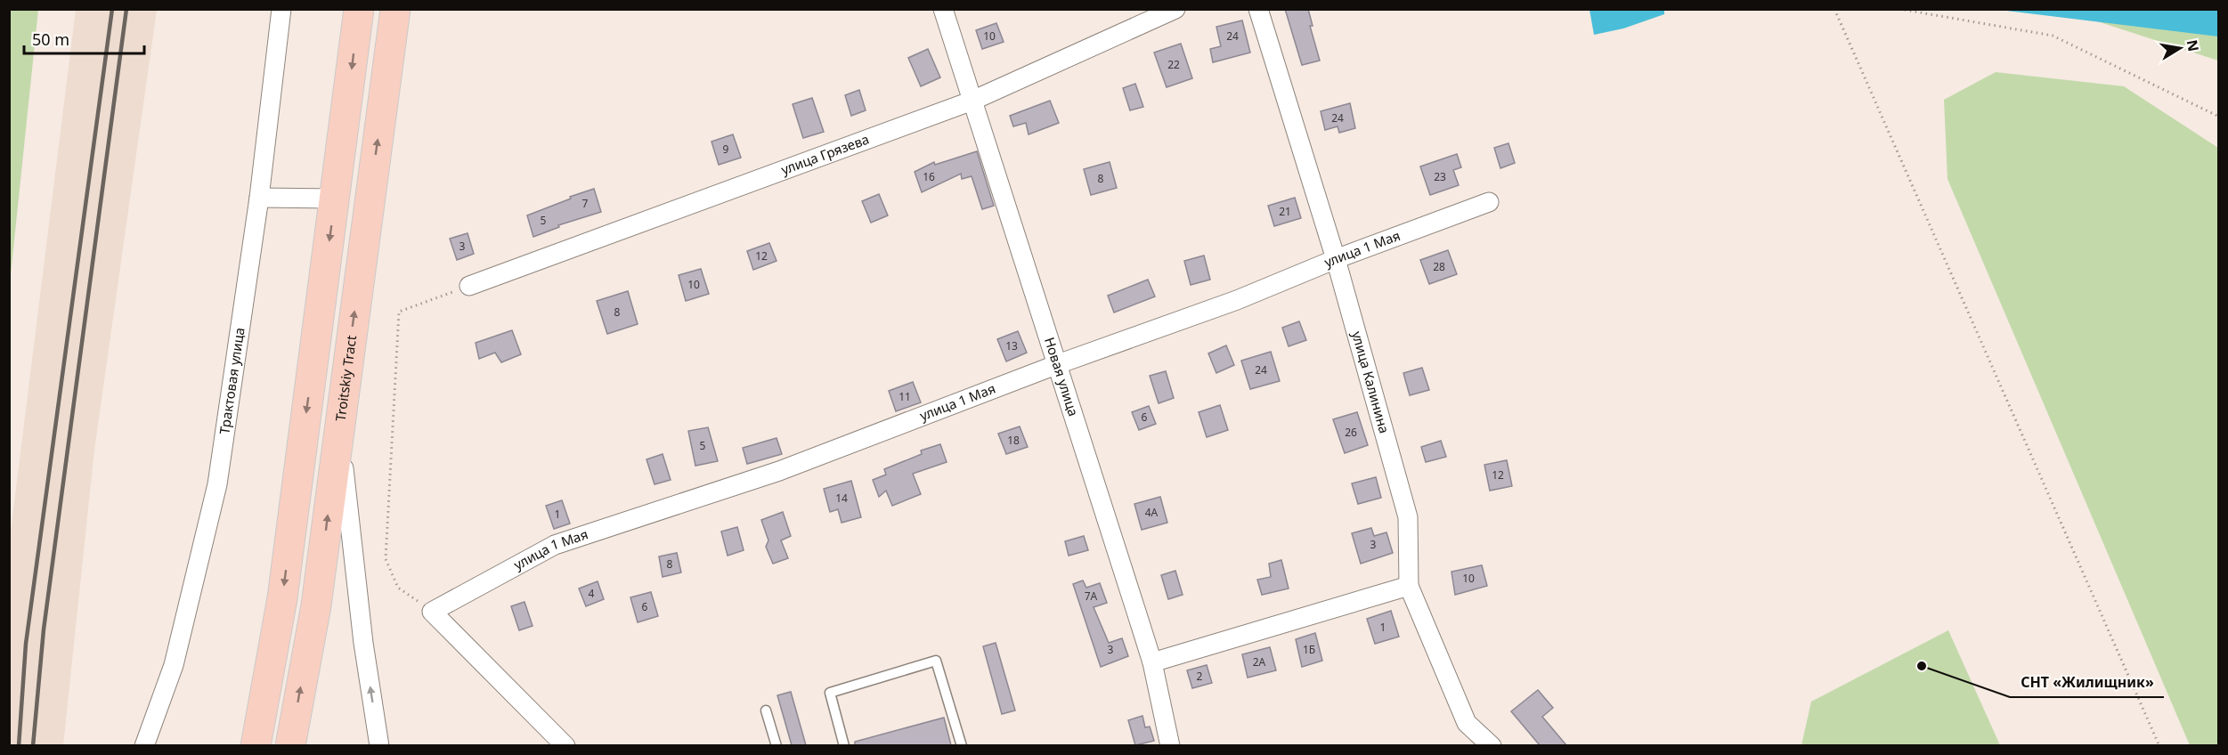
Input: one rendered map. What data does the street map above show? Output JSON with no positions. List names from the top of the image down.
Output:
{
  "streets": {
    "main road": ["Troitskiy Tract"],
    "street": [
      "улица Грязева",
      "улица 1 Мая",
      "Новая улица",
      "Трактовая улица",
      "улица Калинина"
    ]
  },
  "crossings": [
    ["улица Грязева", "Новая улица"],
    ["улица 1 Мая", "Новая улица"],
    ["улица 1 Мая", "улица Калинина"]
  ],
  "places": ["СНТ «Жилищник»"],
  "house_numbers": [
    "10",
    "24",
    "22",
    "24",
    "9",
    "16",
    "23",
    "8",
    "7",
    "21",
    "5",
    "3",
    "12",
    "28",
    "10",
    "8",
    "13",
    "24",
    "11",
    "6",
    "26",
    "18",
    "5",
    "12",
    "14",
    "4А",
    "1",
    "3",
    "8",
    "10",
    "4",
    "7А",
    "6",
    "1",
    "3",
    "1Б",
    "2А",
    "2"
  ],
  "scale_bar": "50 m",
  "north": "right"
}
